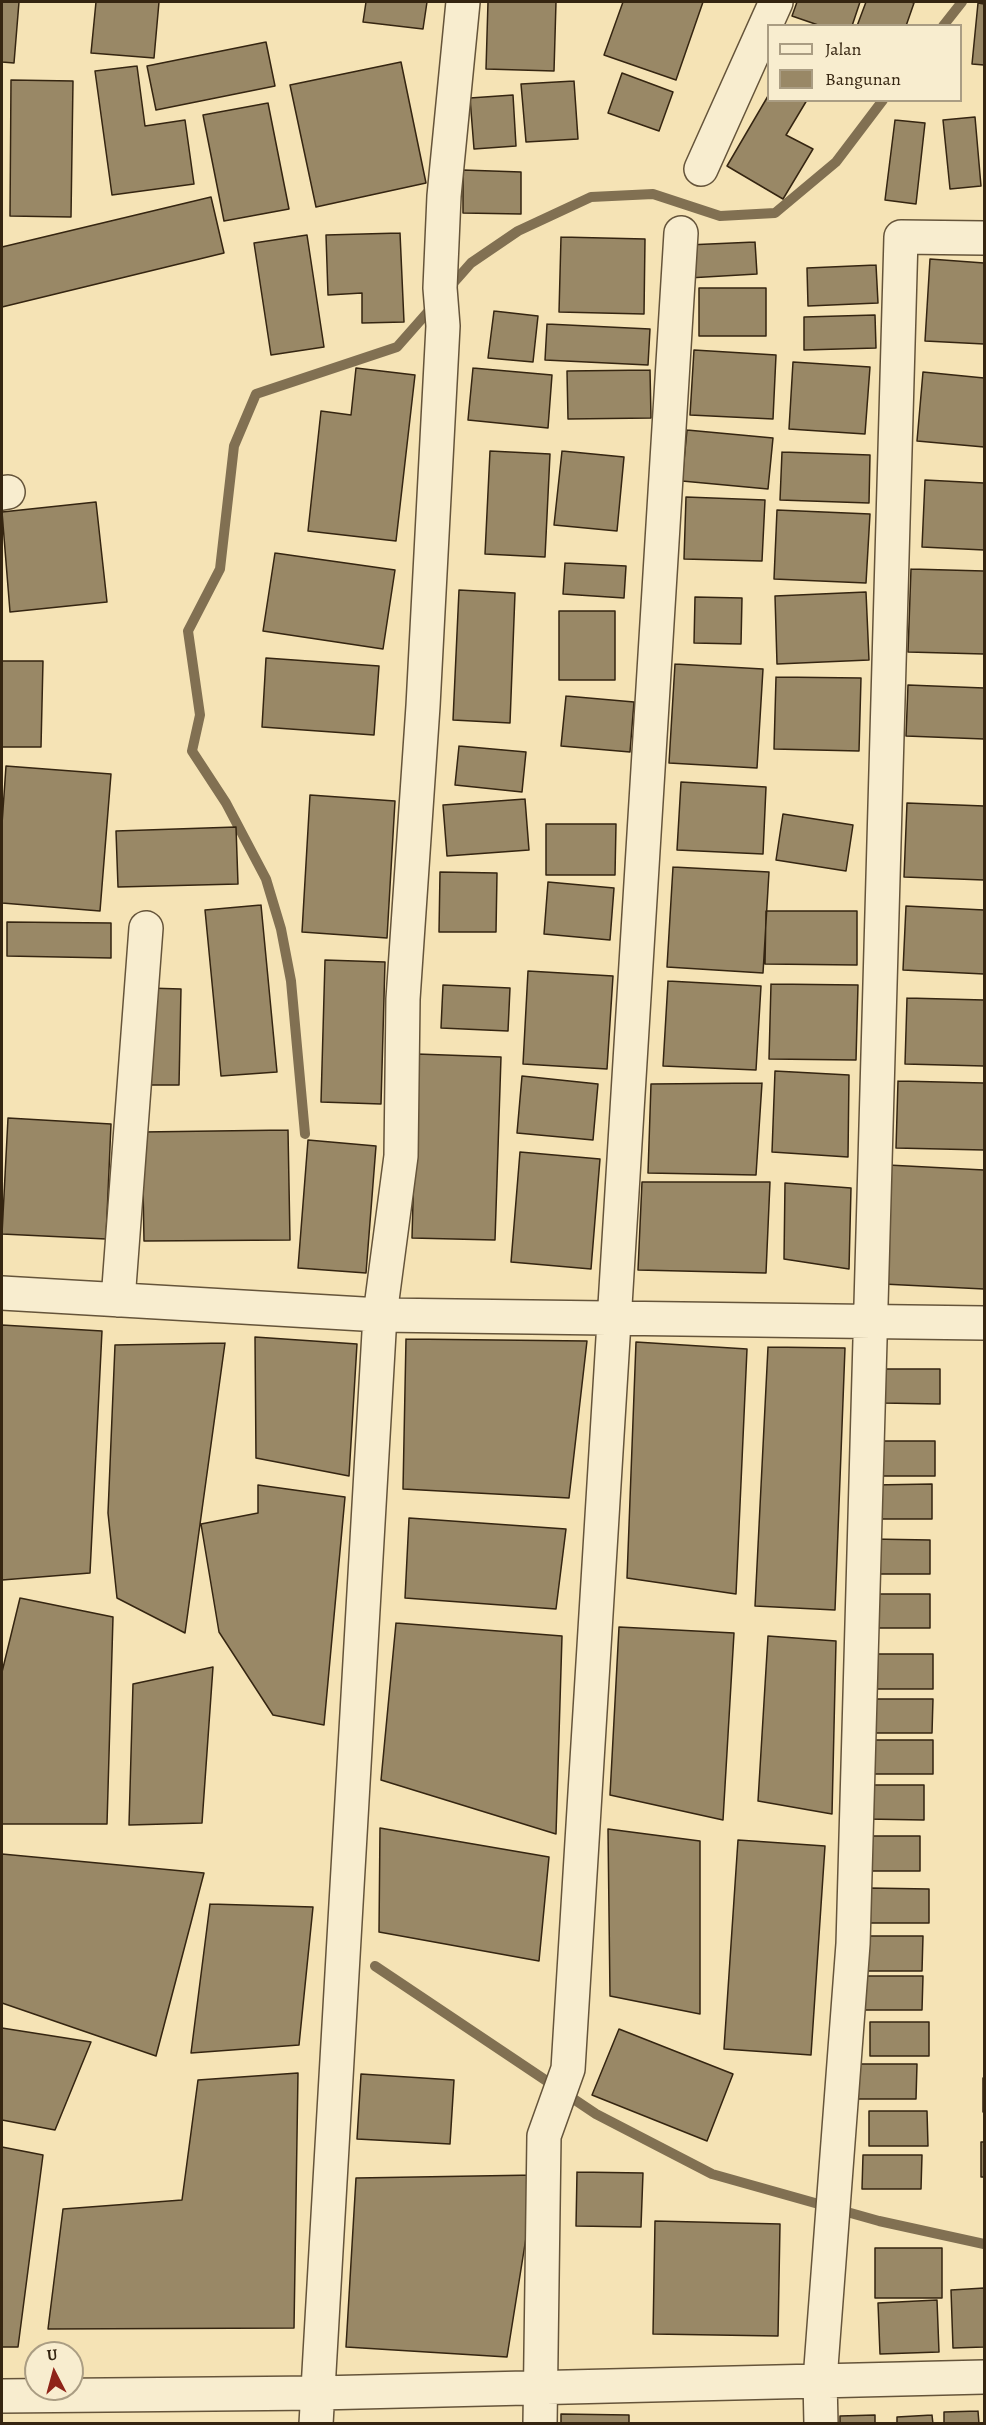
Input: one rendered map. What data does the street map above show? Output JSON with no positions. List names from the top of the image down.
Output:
{
  "legend": ["Jalan", "Bangunan"],
  "north": "top"
}
